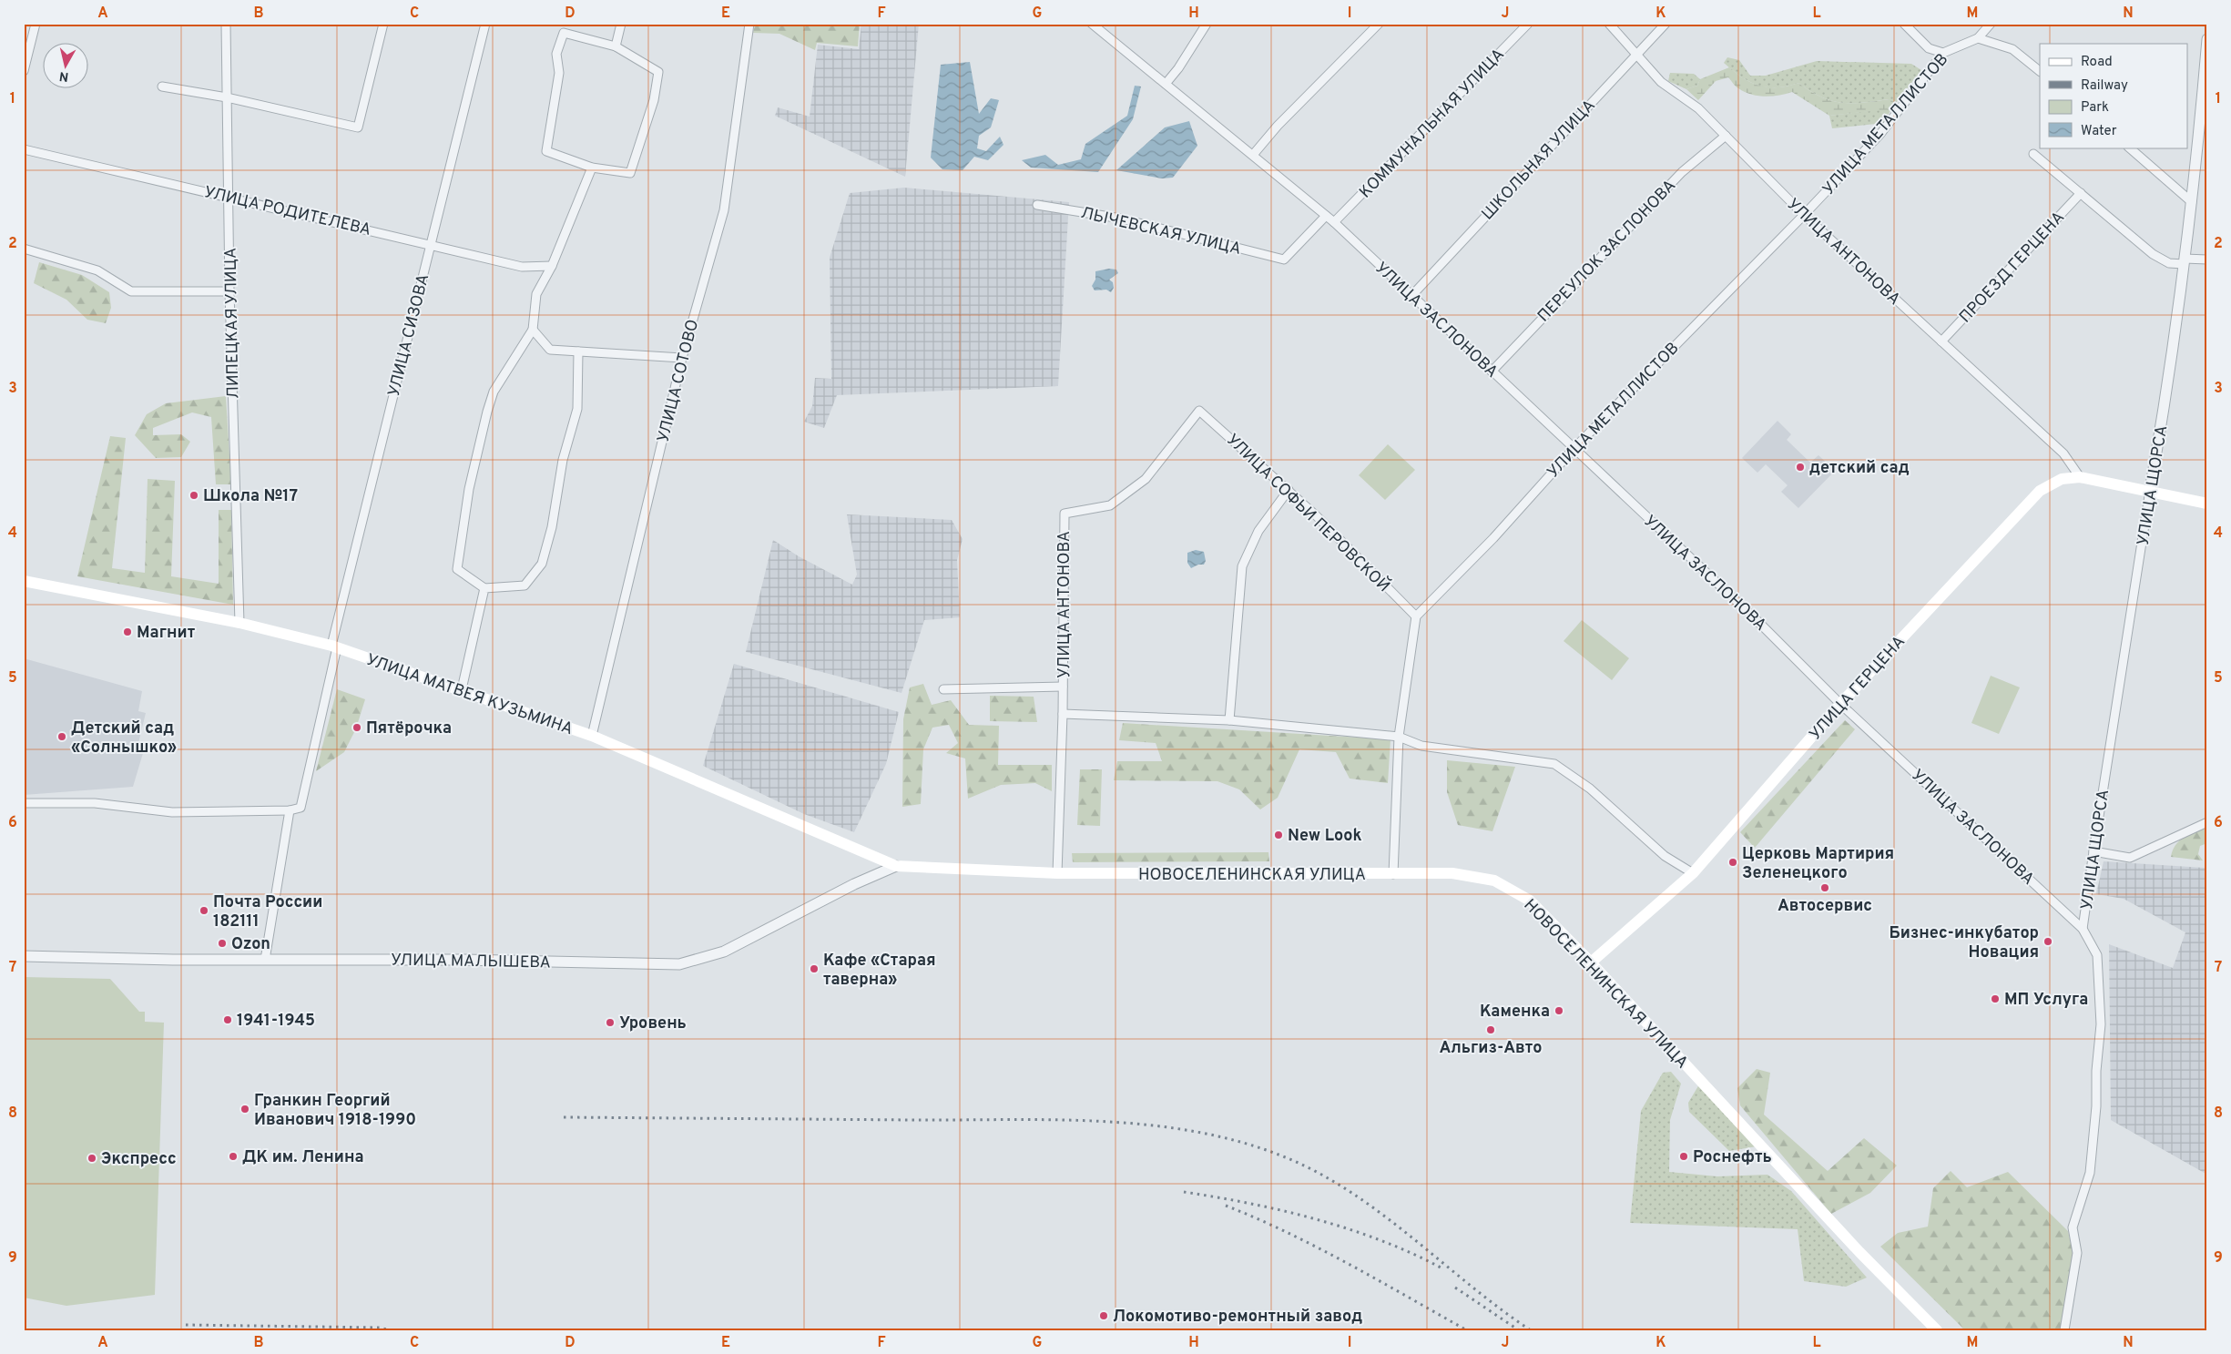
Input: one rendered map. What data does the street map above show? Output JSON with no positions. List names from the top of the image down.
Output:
{
  "streets": {
    "main road": ["УЛИЦА ГЕРЦЕНА", "УЛИЦА МАТВЕЯ КУЗЬМИНА", "НОВОСЕЛЕНИНСКАЯ УЛИЦА"],
    "street": [
      "КОММУНАЛЬНАЯ УЛИЦА",
      "УЛИЦА МЕТАЛЛИСТОВ",
      "ШКОЛЬНАЯ УЛИЦА",
      "УЛИЦА РОДИТЕЛЕВА",
      "ЛЫЧЕВСКАЯ УЛИЦА",
      "ПЕРЕУЛОК ЗАСЛОНОВА",
      "УЛИЦА АНТОНОВА",
      "ПРОЕЗД ГЕРЦЕНА",
      "УЛИЦА ЗАСЛОНОВА",
      "ЛИПЕЦКАЯ УЛИЦА",
      "УЛИЦА СИЗОВА",
      "УЛИЦА СОТОВО",
      "УЛИЦА ЩОРСА",
      "УЛИЦА СОФЬИ ПЕРОВСКОЙ",
      "УЛИЦА МАЛЫШЕВА"
    ]
  },
  "crossings": [
    ["КОММУНАЛЬНАЯ УЛИЦА", "УЛИЦА ЗАСЛОНОВА"],
    ["УЛИЦА МЕТАЛЛИСТОВ", "УЛИЦА АНТОНОВА"],
    ["УЛИЦА МЕТАЛЛИСТОВ", "УЛИЦА ЗАСЛОНОВА"],
    ["УЛИЦА МЕТАЛЛИСТОВ", "УЛИЦА СОФЬИ ПЕРОВСКОЙ"],
    ["ШКОЛЬНАЯ УЛИЦА", "УЛИЦА АНТОНОВА"],
    ["ШКОЛЬНАЯ УЛИЦА", "УЛИЦА ЗАСЛОНОВА"],
    ["УЛИЦА РОДИТЕЛЕВА", "ЛИПЕЦКАЯ УЛИЦА"],
    ["УЛИЦА РОДИТЕЛЕВА", "УЛИЦА СИЗОВА"],
    ["ЛЫЧЕВСКАЯ УЛИЦА", "УЛИЦА ЗАСЛОНОВА"],
    ["ПЕРЕУЛОК ЗАСЛОНОВА", "УЛИЦА АНТОНОВА"],
    ["ПЕРЕУЛОК ЗАСЛОНОВА", "УЛИЦА ЗАСЛОНОВА"],
    ["УЛИЦА АНТОНОВА", "ПРОЕЗД ГЕРЦЕНА"],
    ["УЛИЦА АНТОНОВА", "УЛИЦА СОФЬИ ПЕРОВСКОЙ"],
    ["УЛИЦА АНТОНОВА", "УЛИЦА ГЕРЦЕНА"],
    ["УЛИЦА АНТОНОВА", "НОВОСЕЛЕНИНСКАЯ УЛИЦА"],
    ["УЛИЦА ЗАСЛОНОВА", "УЛИЦА ЩОРСА"],
    ["УЛИЦА ЗАСЛОНОВА", "УЛИЦА ГЕРЦЕНА"],
    ["ЛИПЕЦКАЯ УЛИЦА", "УЛИЦА МАТВЕЯ КУЗЬМИНА"],
    ["УЛИЦА СИЗОВА", "УЛИЦА МАТВЕЯ КУЗЬМИНА"],
    ["УЛИЦА СОТОВО", "УЛИЦА МАТВЕЯ КУЗЬМИНА"],
    ["УЛИЦА ЩОРСА", "УЛИЦА ГЕРЦЕНА"],
    ["УЛИЦА ГЕРЦЕНА", "НОВОСЕЛЕНИНСКАЯ УЛИЦА"],
    ["УЛИЦА МАТВЕЯ КУЗЬМИНА", "НОВОСЕЛЕНИНСКАЯ УЛИЦА"],
    ["УЛИЦА МАТВЕЯ КУЗЬМИНА", "УЛИЦА МАЛЫШЕВА"],
    ["НОВОСЕЛЕНИНСКАЯ УЛИЦА", "УЛИЦА МАЛЫШЕВА"]
  ],
  "places": [
    "детский сад",
    "Школа №17",
    "Магнит",
    "Пятёрочка",
    "Детский сад «Солнышко»",
    "New Look",
    "Церковь Мартирия Зеленецкого",
    "Автосервис",
    "Почта России 182111",
    "Бизнес-инкубатор Новация",
    "Ozon",
    "Кафе «Старая таверна»",
    "МП Услуга",
    "Каменка",
    "1941-1945",
    "Уровень",
    "Альгиз-Авто",
    "Гранкин Георгий Иванович 1918-1990",
    "ДК им. Ленина",
    "Роснефть",
    "Экспресс",
    "Локомотиво-ремонтный завод"
  ],
  "legend": [
    "Road",
    "Railway",
    "Park",
    "Water"
  ],
  "north": "bottom",
  "grid": {
    "columns": [
      "A",
      "B",
      "C",
      "D",
      "E",
      "F",
      "G",
      "H",
      "I",
      "J",
      "K",
      "L",
      "M",
      "N"
    ],
    "rows": [
      "1",
      "2",
      "3",
      "4",
      "5",
      "6",
      "7",
      "8",
      "9"
    ]
  }
}
